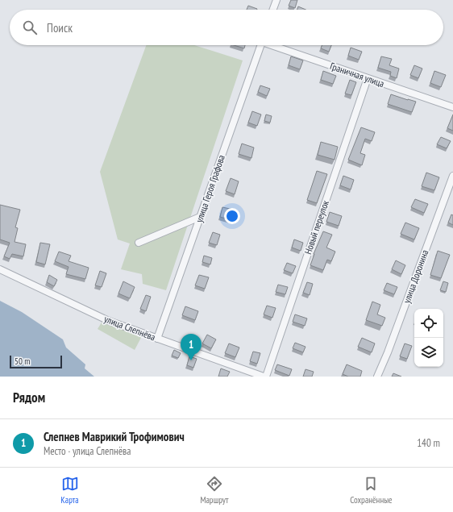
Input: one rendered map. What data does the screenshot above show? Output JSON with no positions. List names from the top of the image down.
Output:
{
  "streets": {
    "street": [
      "Граничная улица",
      "улица Героя Графова",
      "Новый переулок",
      "улица Доронина",
      "улица Слепнёва"
    ]
  },
  "crossings": [
    ["Граничная улица", "Новый переулок"],
    ["улица Героя Графова", "улица Слепнёва"]
  ],
  "scale_bar": "50 m",
  "page": {
    "search": "Поиск",
    "pins": "1",
    "scale": "50 m",
    "heading": "Рядом",
    "list": [
      {
        "mark": "1",
        "name": "Слепнев Маврикий Трофимович",
        "note": "Место · улица Слепнёва",
        "value": "140 m"
      }
    ],
    "nav": ["Карта", "Маршрут", "Сохранённые"]
  }
}
